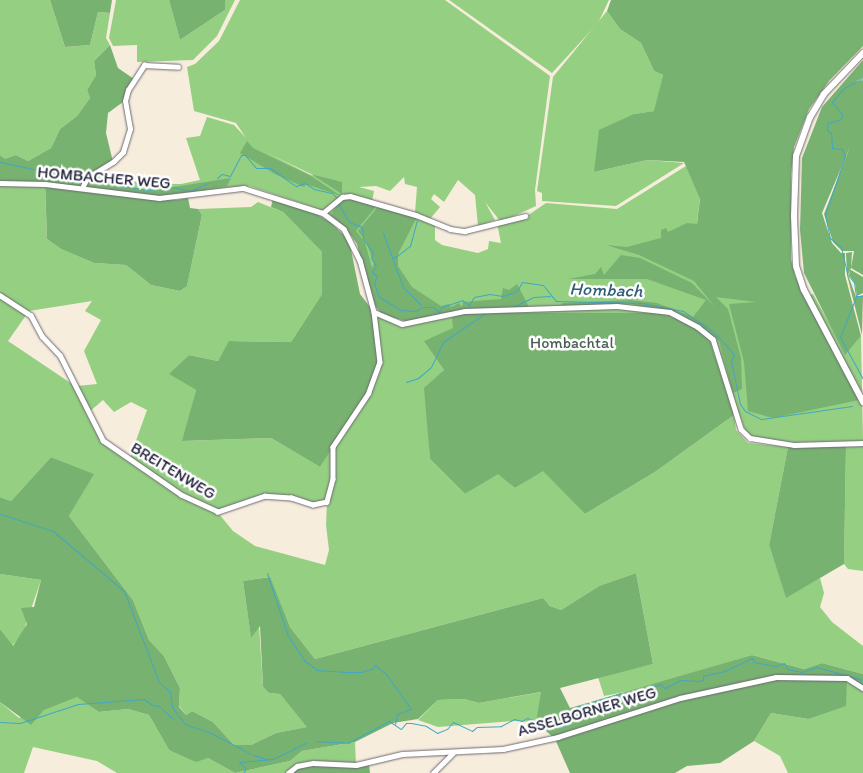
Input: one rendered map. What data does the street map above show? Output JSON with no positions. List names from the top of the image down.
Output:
{
  "streets": {
    "street": ["HOMBACHER WEG", "BREITENWEG", "ASSELBORNER WEG"]
  },
  "crossings": [
    ["HOMBACHER WEG", "BREITENWEG"]
  ],
  "water": ["Hombach"],
  "parks": ["Hombachtal"]
}
